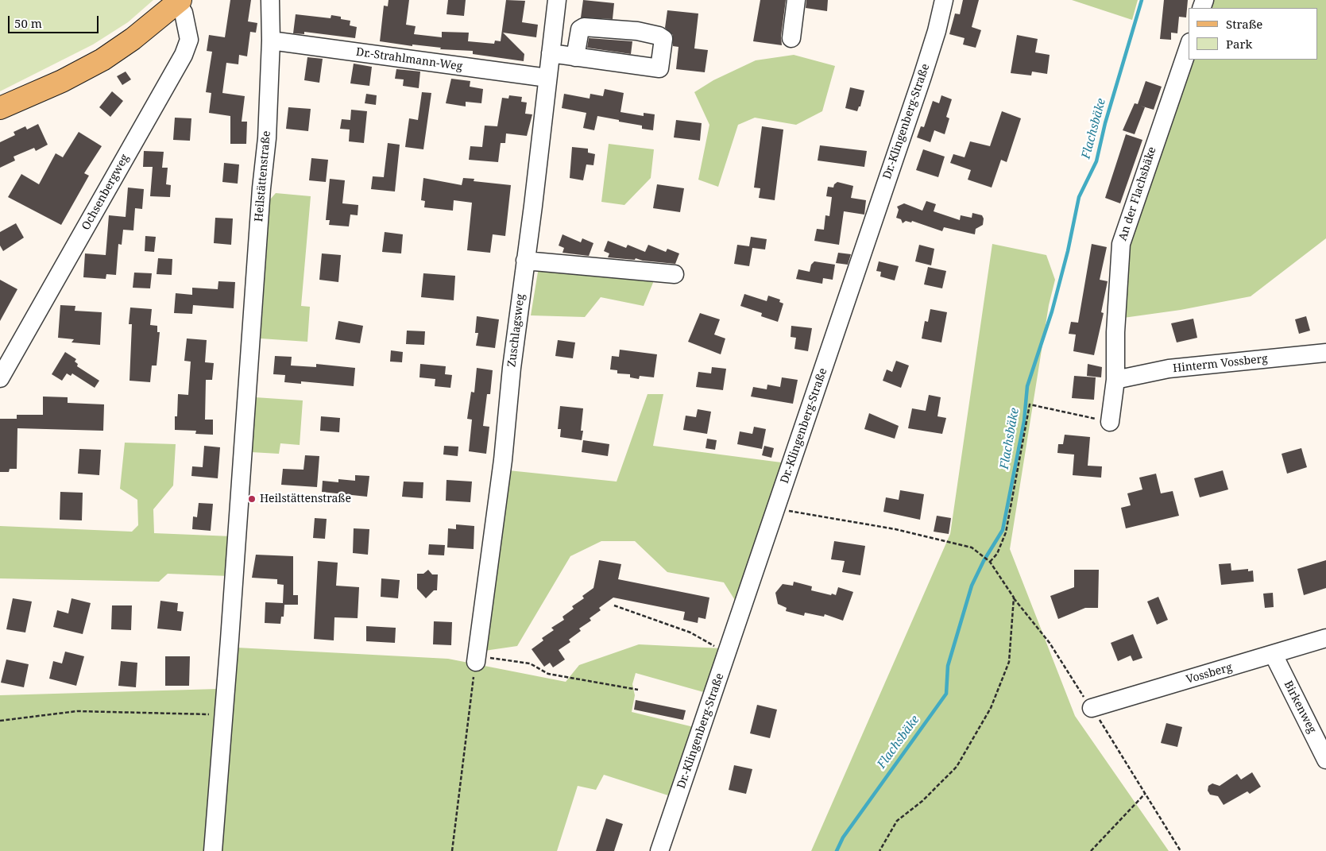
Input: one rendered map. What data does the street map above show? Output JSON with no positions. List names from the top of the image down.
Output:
{
  "streets": {
    "street": [
      "Dr.-Strahlmann-Weg",
      "Dr.-Klingenberg-Straße",
      "Heilstättenstraße",
      "Ochsenbergweg",
      "An der Flachsbäke",
      "Zuschlagsweg",
      "Hinterm Vossberg",
      "Vossberg",
      "Birkenweg"
    ]
  },
  "crossings": [
    ["Dr.-Strahlmann-Weg", "Heilstättenstraße"],
    ["Dr.-Strahlmann-Weg", "Zuschlagsweg"],
    ["An der Flachsbäke", "Hinterm Vossberg"],
    ["Vossberg", "Birkenweg"]
  ],
  "water": ["Flachsbäke"],
  "places": ["Heilstättenstraße"],
  "legend": ["Straße", "Park"],
  "scale_bar": "50 m"
}
